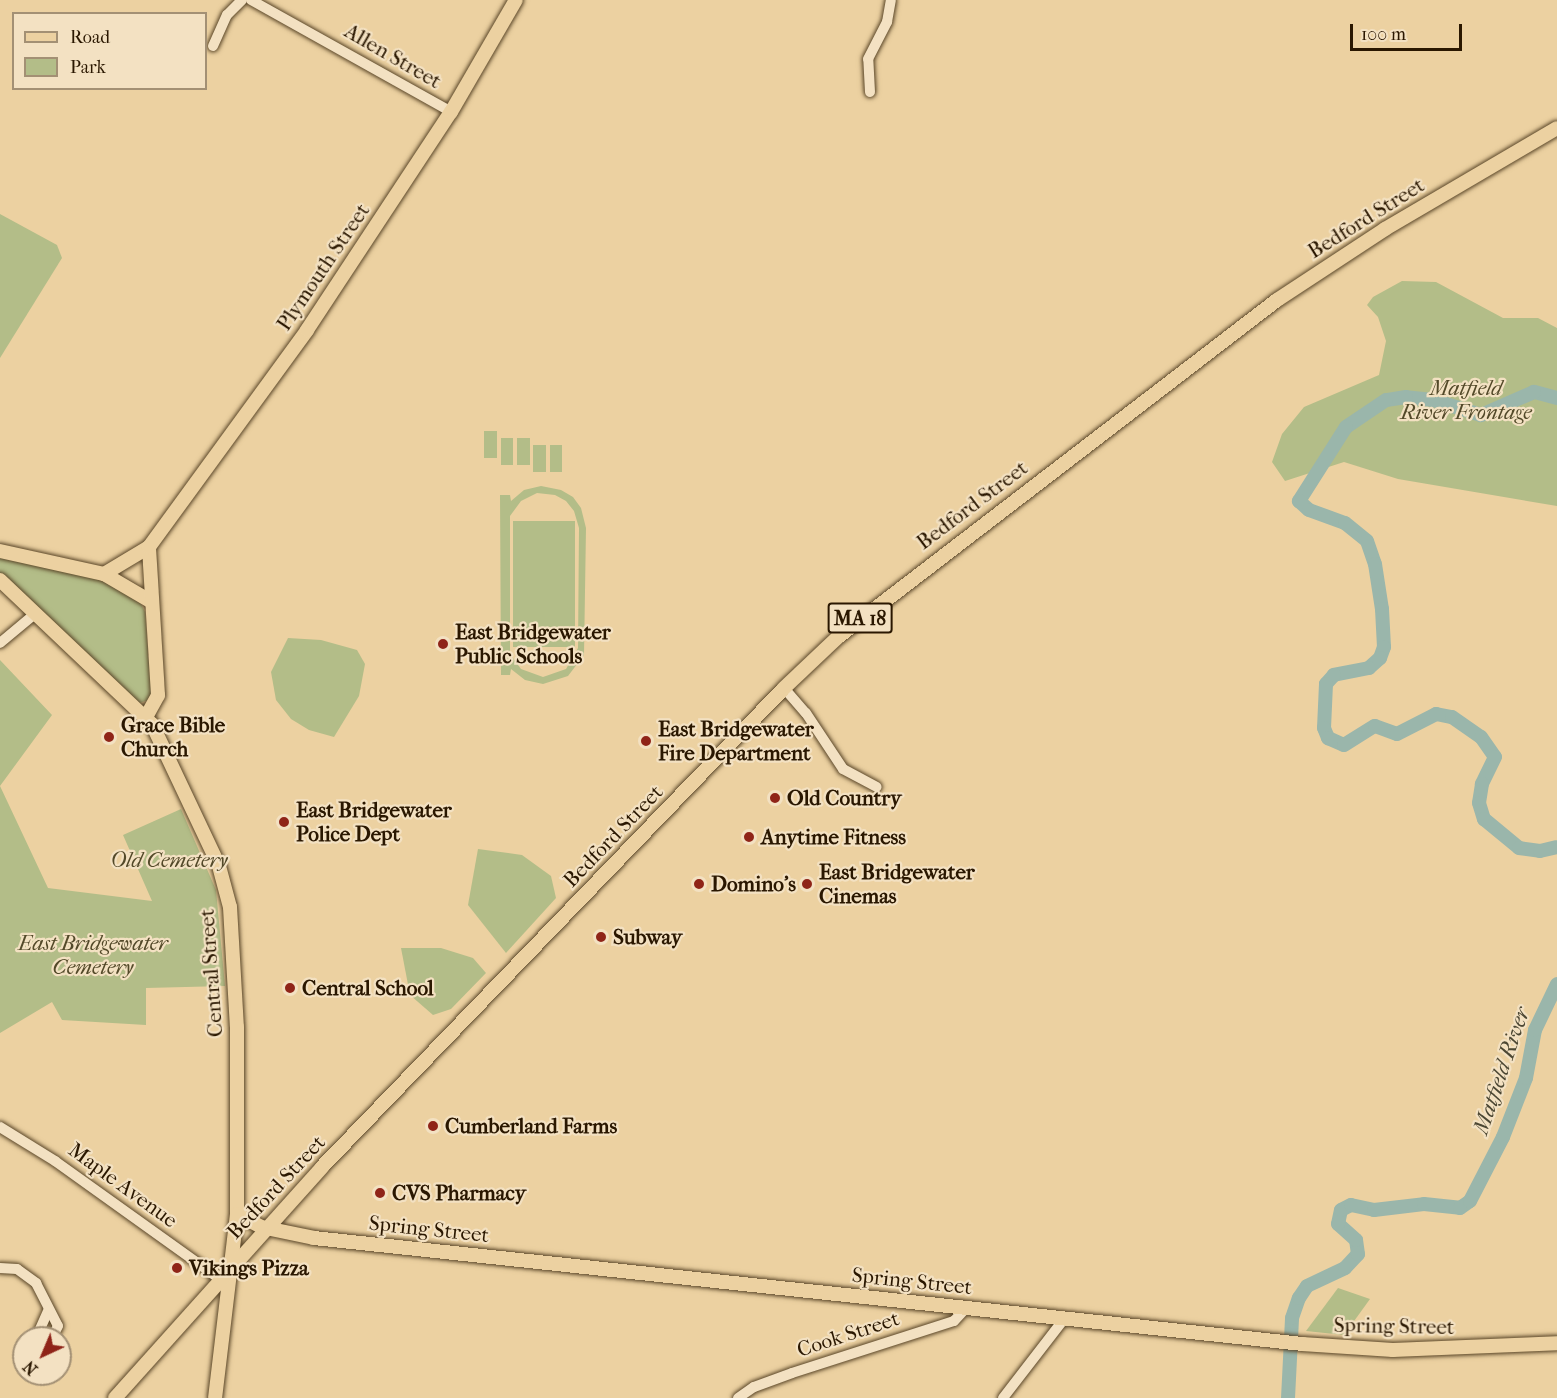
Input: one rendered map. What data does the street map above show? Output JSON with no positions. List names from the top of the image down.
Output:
{
  "streets": {
    "main road": [
      "Bedford Street",
      "Plymouth Street",
      "MA 18",
      "Central Street",
      "Spring Street"
    ],
    "street": ["Allen Street", "Maple Avenue", "Cook Street"]
  },
  "crossings": [
    ["Allen Street", "Plymouth Street"],
    ["Bedford Street", "Central Street"],
    ["Bedford Street", "Maple Avenue"],
    ["Bedford Street", "Spring Street"],
    ["Central Street", "Spring Street"],
    ["Spring Street", "Cook Street"]
  ],
  "water": ["Matfield River"],
  "parks": ["Matfield River Frontage", "Old Cemetery", "East Bridgewater Cemetery"],
  "places": [
    "East Bridgewater Public Schools",
    "Grace Bible Church",
    "East Bridgewater Fire Department",
    "Old Country",
    "East Bridgewater Police Dept",
    "Anytime Fitness",
    "Domino's",
    "East Bridgewater Cinemas",
    "Subway",
    "Central School",
    "Cumberland Farms",
    "CVS Pharmacy",
    "Vikings Pizza"
  ],
  "legend": ["Road", "Park"],
  "scale_bar": "100 m",
  "north": "bottom left"
}
